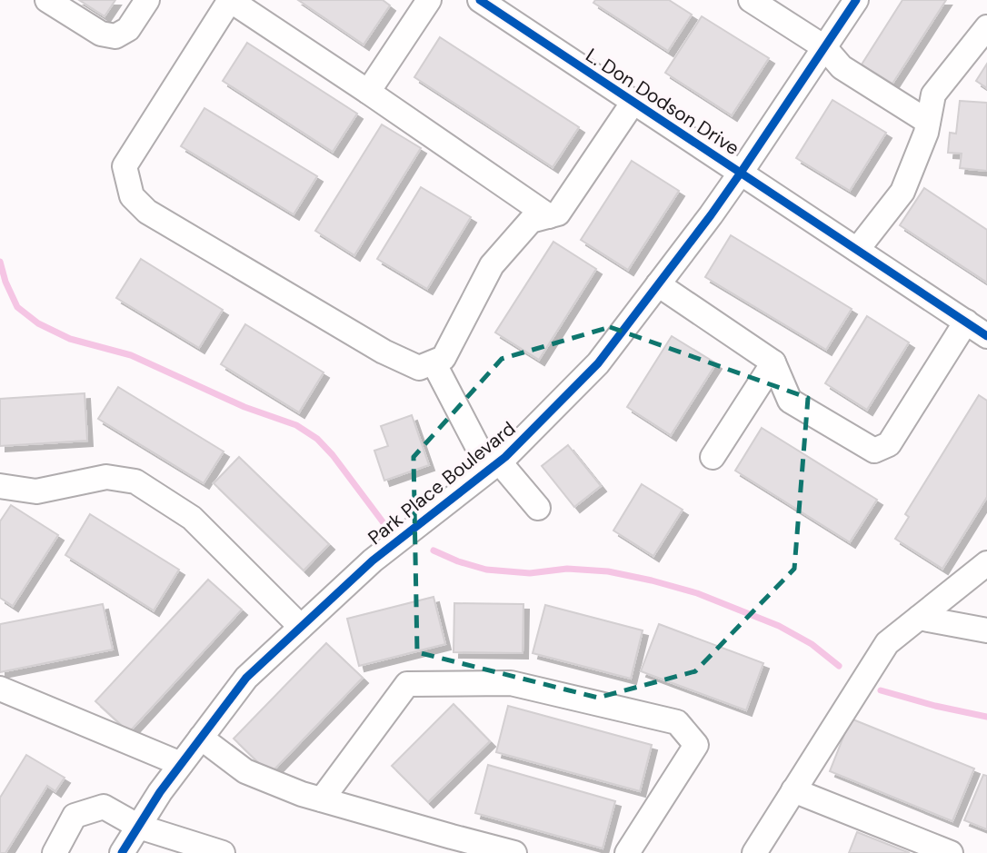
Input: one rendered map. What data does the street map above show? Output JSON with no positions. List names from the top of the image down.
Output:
{
  "streets": {
    "street": ["L. Don Dodson Drive", "Park Place Boulevard"]
  },
  "crossings": [
    ["L. Don Dodson Drive", "Park Place Boulevard"]
  ]
}
